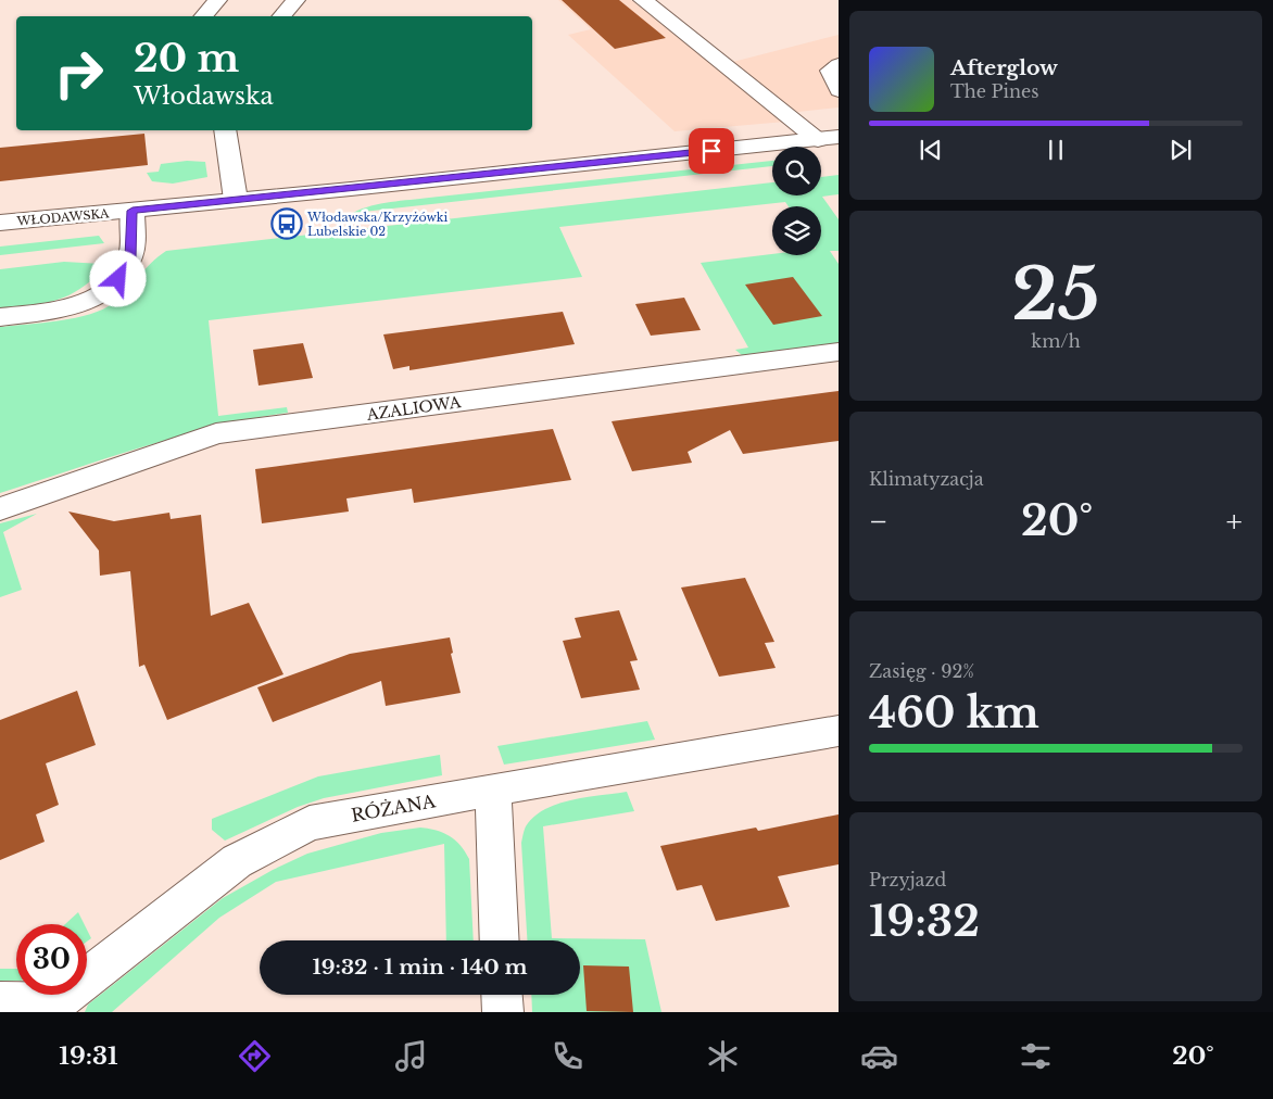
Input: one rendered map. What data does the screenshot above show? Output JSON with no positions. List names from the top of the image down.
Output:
{
  "streets": {
    "street": ["WŁODAWSKA", "AZALIOWA", "RÓŻANA"]
  },
  "places": {
    "bus stop": ["Włodawska/Krzyżówki Lubelskie 02"]
  },
  "page": {
    "turn": ["20 m", "Włodawska"],
    "song": ["Afterglow", "The Pines"],
    "tile": [
      ["25", "km/h"],
      "Klimatyzacja",
      ["Zasięg · 92%", "460 km"],
      ["Przyjazd", "19:32"]
    ],
    "heat": ["−", "20°", "+"],
    "limit": "30",
    "trip": "19:32 · 1 min · 140 m",
    "tabs": ["19:31", "20°"]
  }
}
